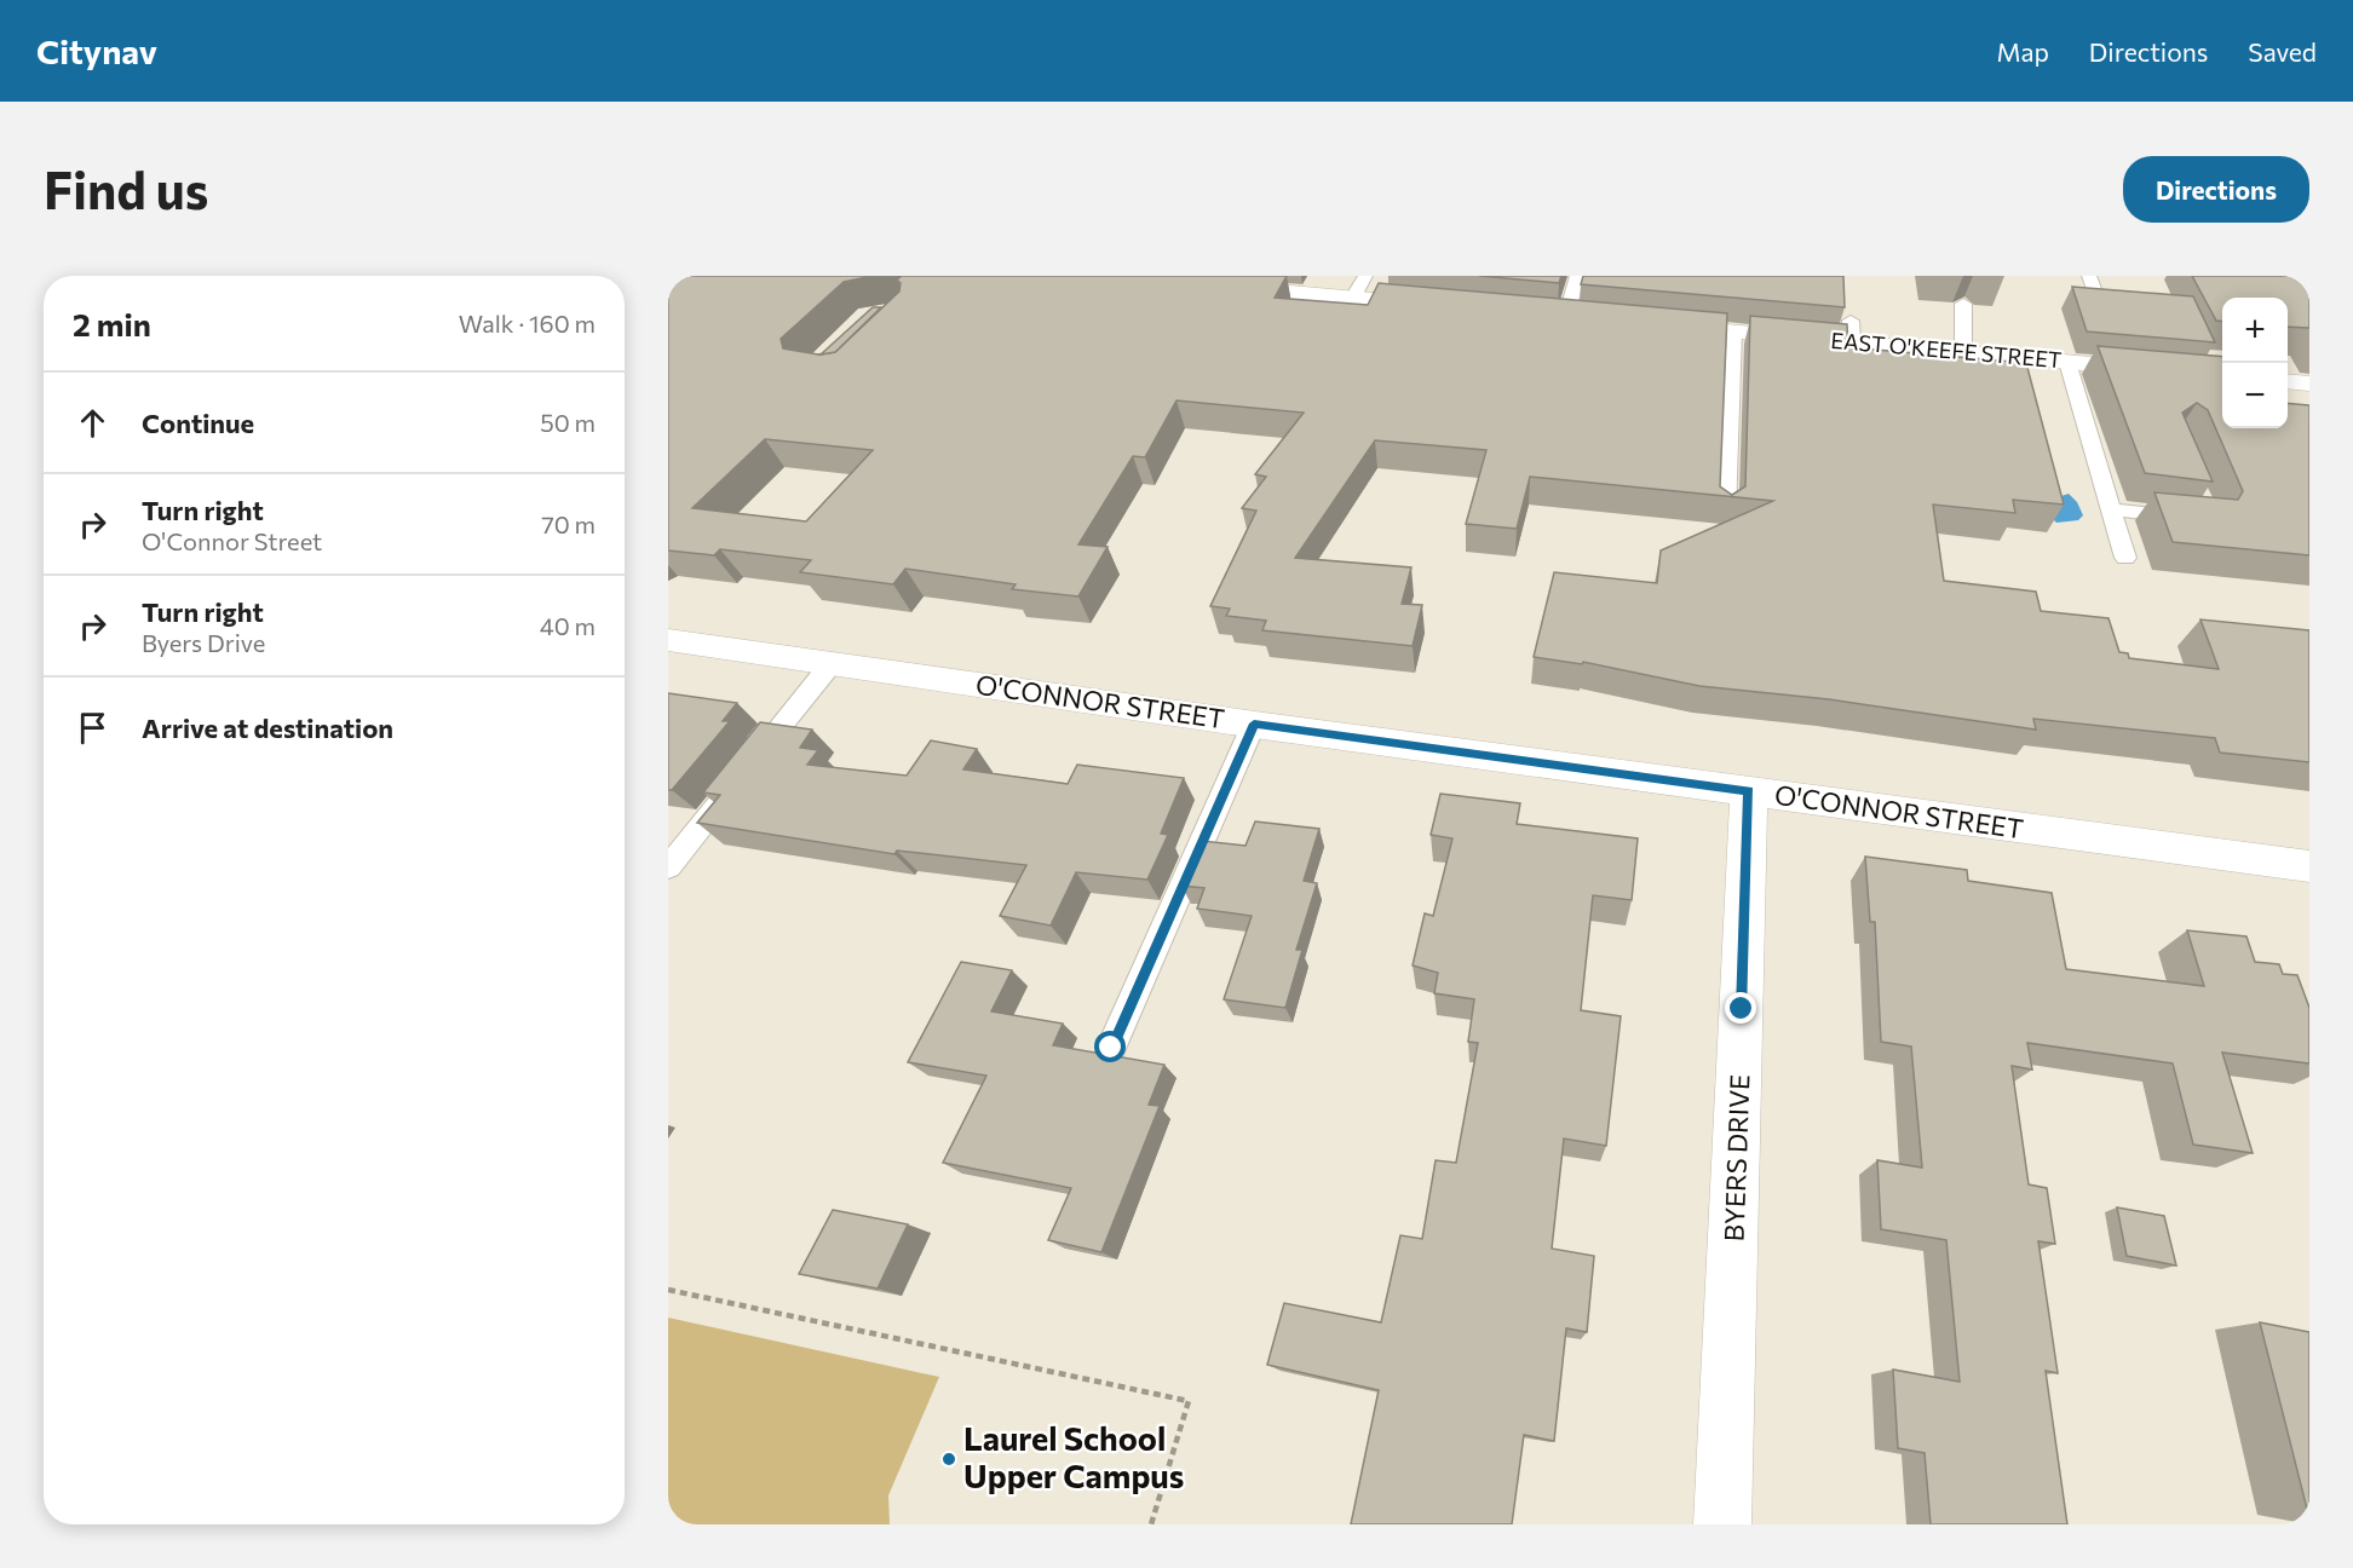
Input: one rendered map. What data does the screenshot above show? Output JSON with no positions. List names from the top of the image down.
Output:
{
  "streets": {
    "street": ["EAST O'KEEFE STREET", "O'CONNOR STREET", "BYERS DRIVE"]
  },
  "crossings": [
    ["O'CONNOR STREET", "BYERS DRIVE"]
  ],
  "places": ["Laurel School Upper Campus"],
  "page": {
    "header": "Citynav",
    "nav": ["Map", "Directions", "Saved"],
    "buttons": "Directions",
    "title": "Find us",
    "heading": ["2 min", "Walk · 160 m"],
    "map_buttons": ["+", "−"],
    "list": [
      ["Continue", "50 m"],
      ["Turn right", "O'Connor Street", "70 m"],
      ["Turn right", "Byers Drive", "40 m"],
      "Arrive at destination"
    ]
  }
}
